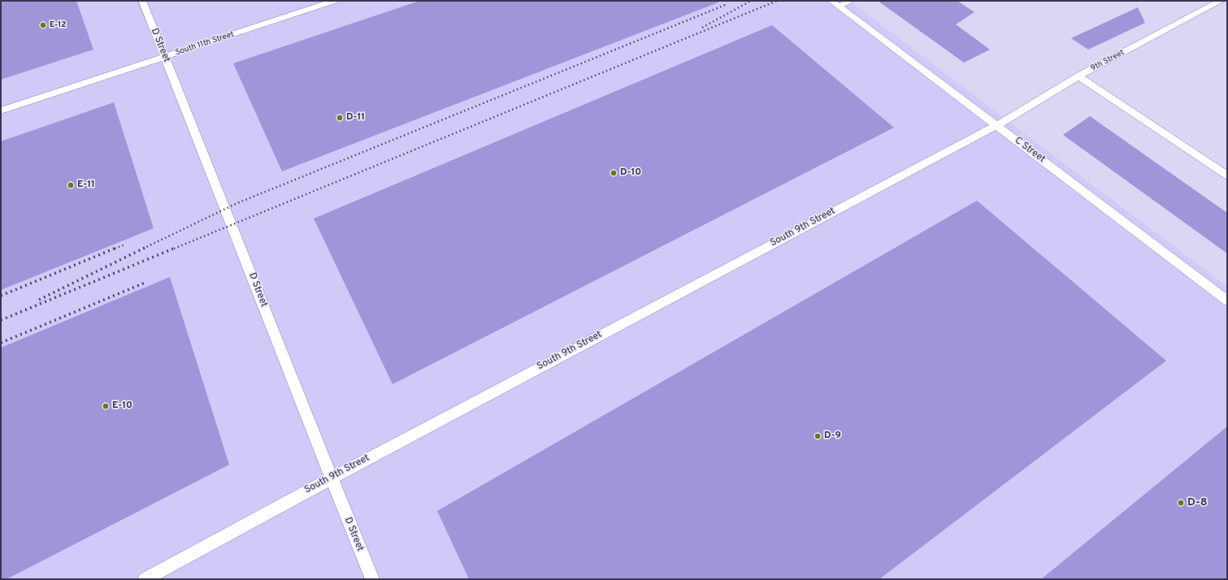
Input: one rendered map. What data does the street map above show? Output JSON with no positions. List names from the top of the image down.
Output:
{
  "streets": {
    "lane": [
      "South 11th Street",
      "D Street",
      "9th Street",
      "C Street",
      "South 9th Street"
    ]
  },
  "crossings": [
    ["South 11th Street", "D Street"],
    ["D Street", "South 9th Street"],
    ["9th Street", "C Street"],
    ["9th Street", "South 9th Street"],
    ["C Street", "South 9th Street"]
  ],
  "places": [
    "E-12",
    "D-11",
    "D-10",
    "E-11",
    "E-10",
    "D-9",
    "D-8"
  ]
}
